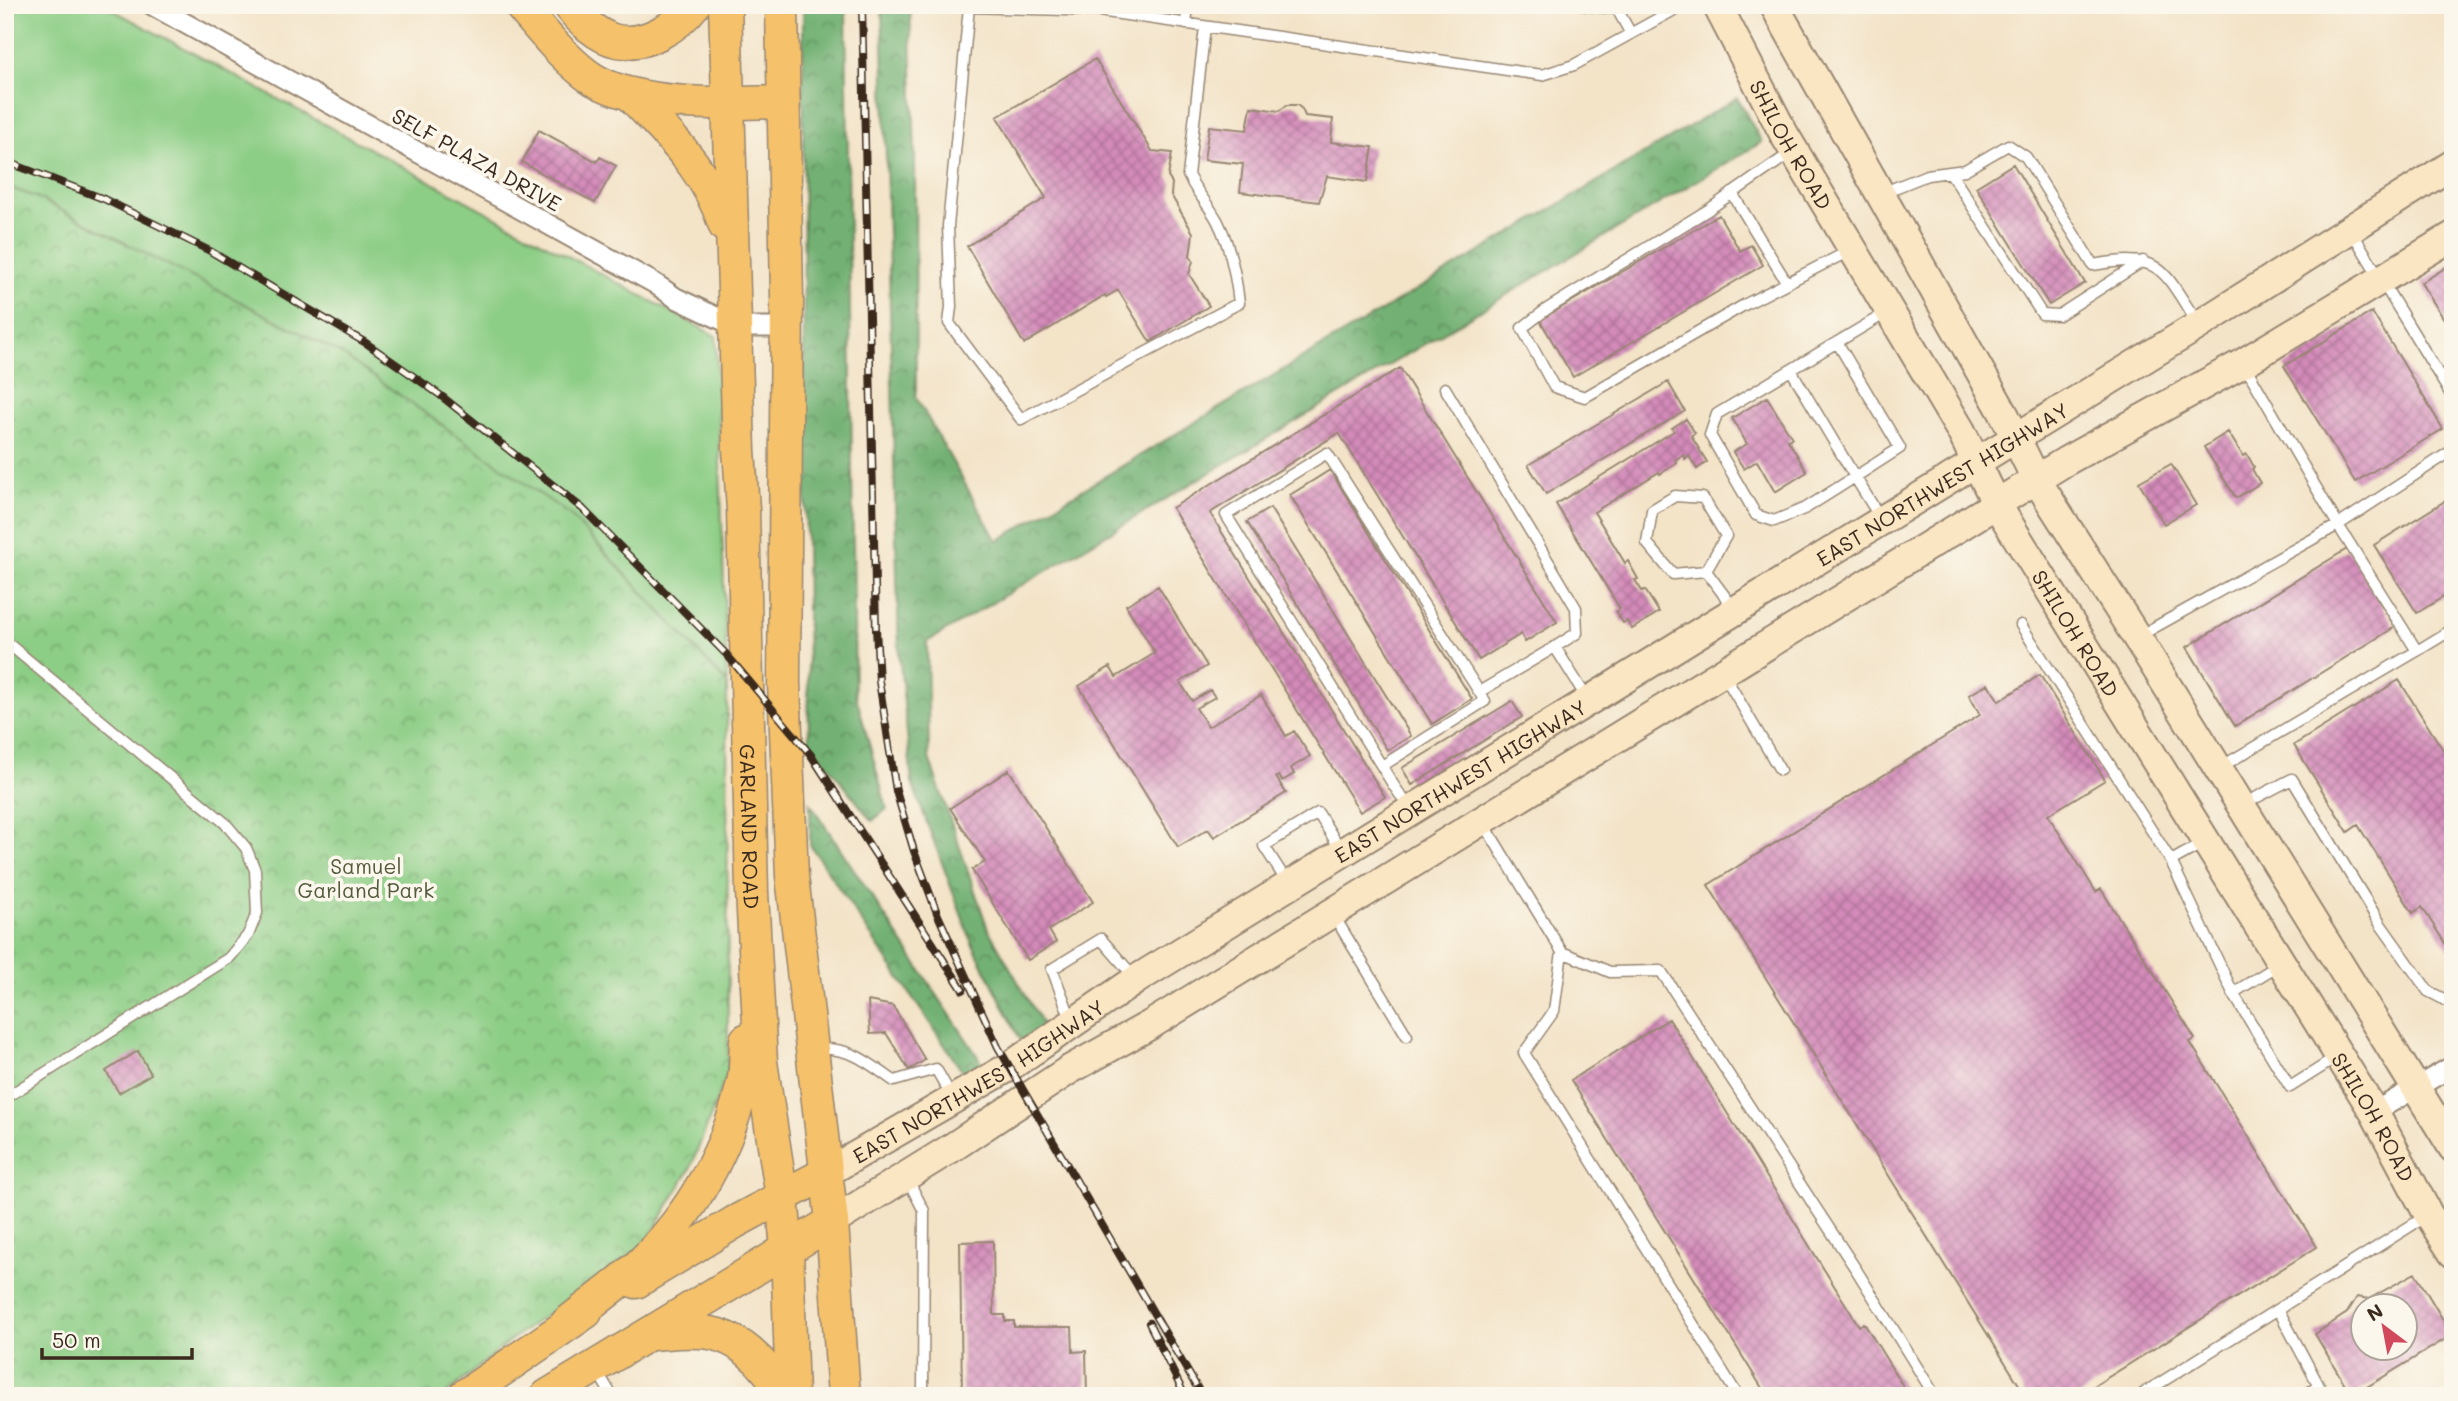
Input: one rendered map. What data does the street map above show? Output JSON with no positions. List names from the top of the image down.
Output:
{
  "streets": {
    "main road": ["SHILOH ROAD", "EAST NORTHWEST HIGHWAY", "GARLAND ROAD"],
    "street": ["SELF PLAZA DRIVE"]
  },
  "crossings": [
    ["SHILOH ROAD", "EAST NORTHWEST HIGHWAY"],
    ["SELF PLAZA DRIVE", "GARLAND ROAD"],
    ["EAST NORTHWEST HIGHWAY", "GARLAND ROAD"]
  ],
  "parks": ["Samuel Garland Park"],
  "scale_bar": "50 m",
  "north": "top left"
}
